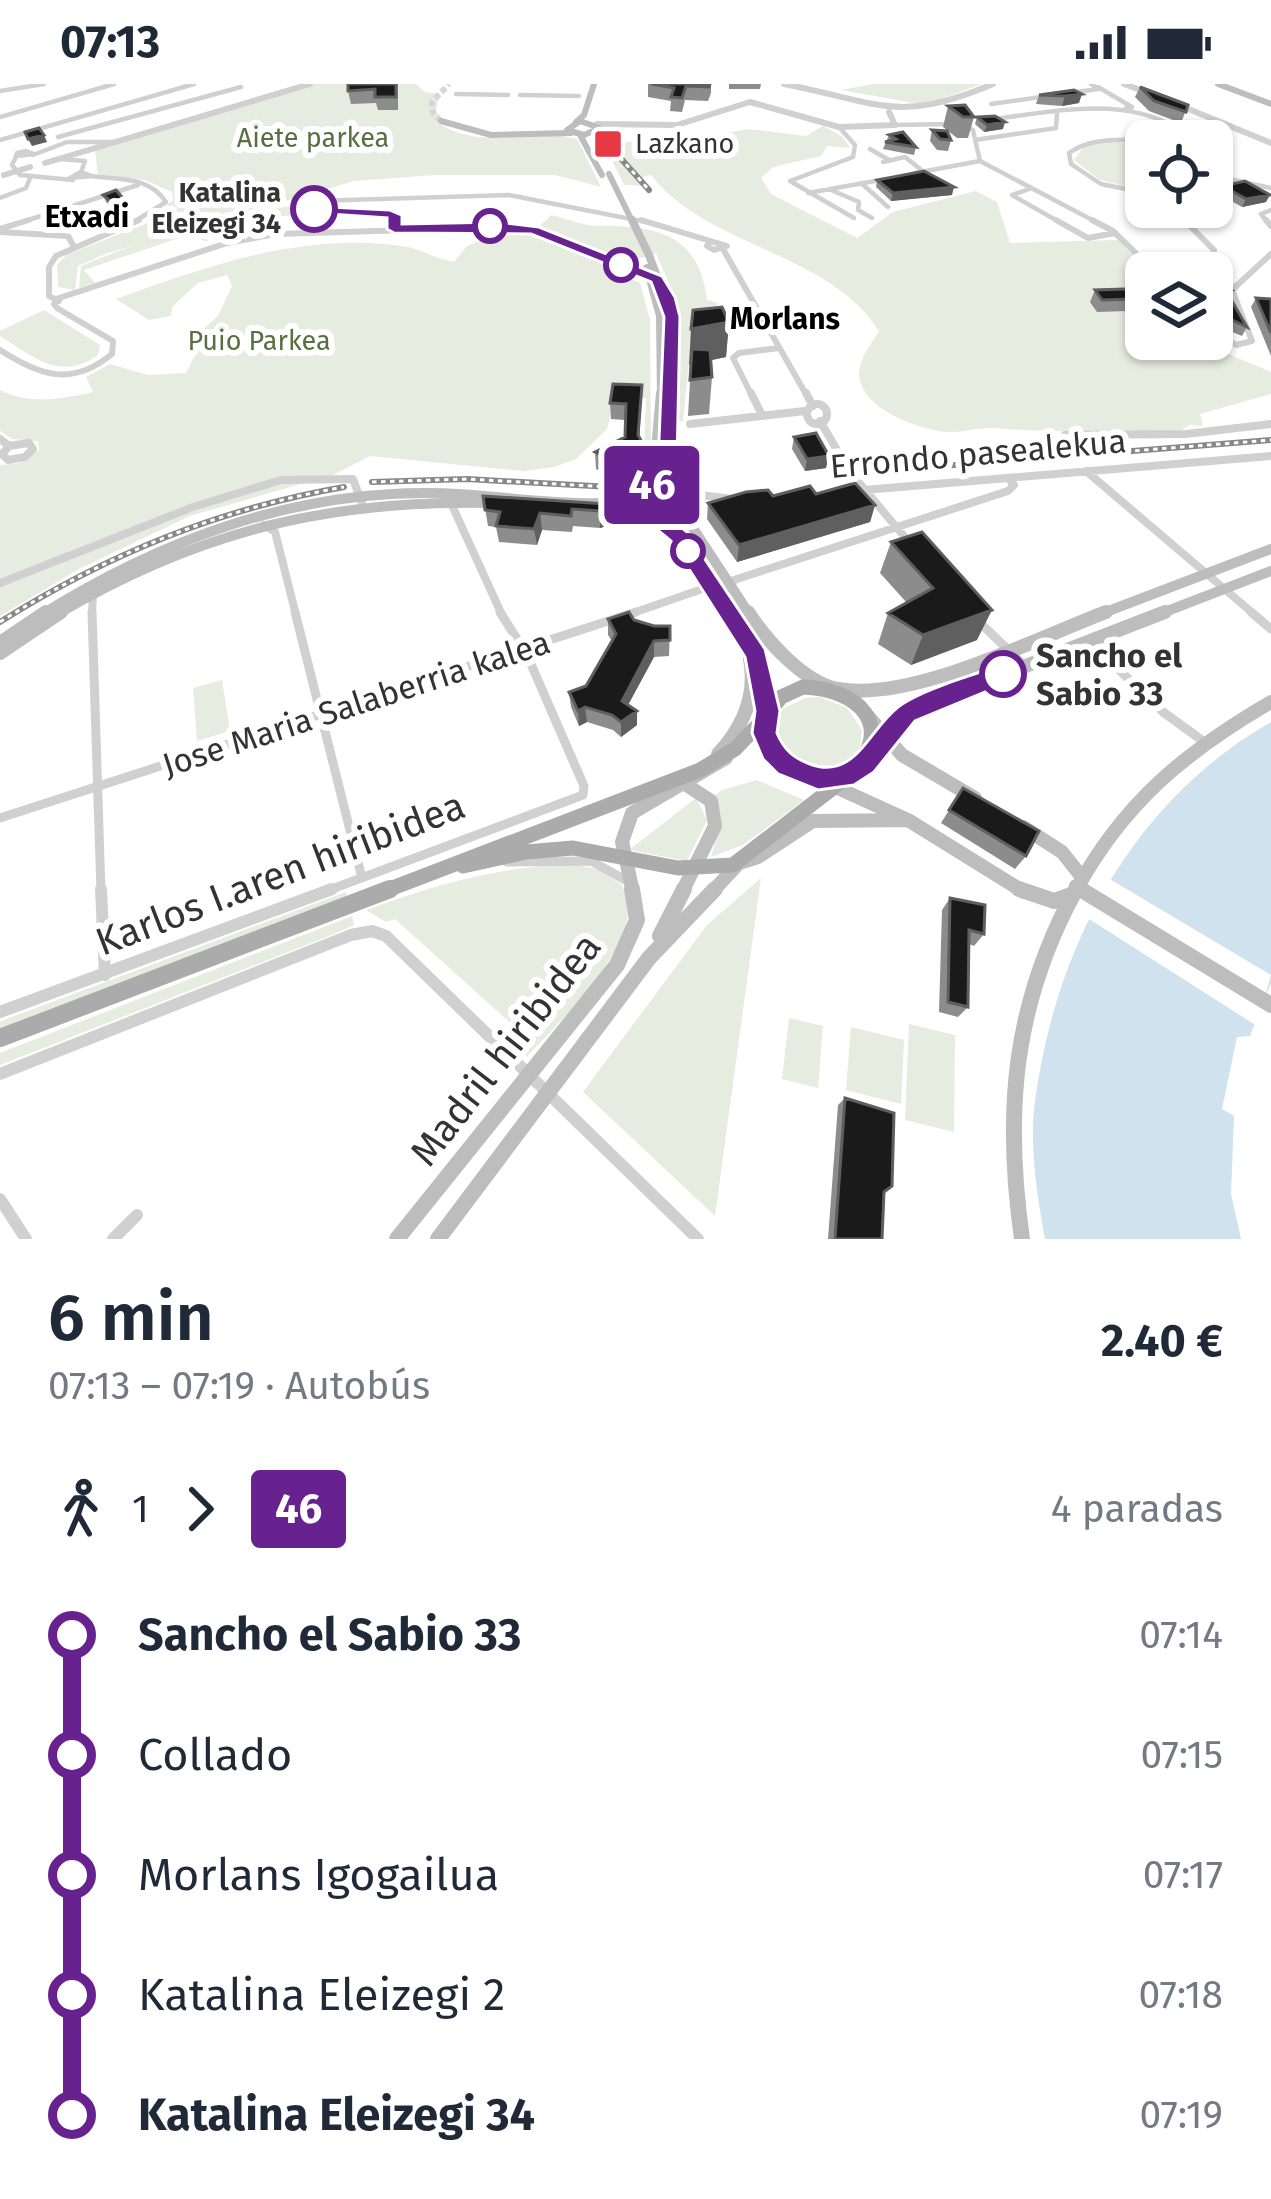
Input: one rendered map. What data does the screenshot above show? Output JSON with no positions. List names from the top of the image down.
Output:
{
  "streets": {
    "main road": ["Karlos I.aren hiribidea", "Madril hiribidea"],
    "street": ["Errondo pasealekua", "Jose Maria Salaberria kalea"]
  },
  "crossings": [
    ["Jose Maria Salaberria kalea", "Karlos I.aren hiribidea"],
    ["Karlos I.aren hiribidea", "Madril hiribidea"]
  ],
  "districts": ["Etxadi", "Morlans"],
  "parks": ["Aiete parkea", "Puio Parkea"],
  "places": {
    "transit": ["Lazkano"],
    "other": ["Katalina Eleizegi 34", "Sancho el Sabio 33"]
  },
  "lines": ["bus line 46"],
  "page": {
    "status": "07:13",
    "on_map": "46",
    "heading": ["6 min", "07:13 – 07:19 · Autobús", "2.40 €"],
    "legs": ["1", "46", "4 paradas"],
    "list": [
      {
        "name": "Sancho el Sabio 33",
        "value": "07:14"
      },
      {
        "name": "Collado",
        "value": "07:15"
      },
      {
        "name": "Morlans Igogailua",
        "value": "07:17"
      },
      {
        "name": "Katalina Eleizegi 2",
        "value": "07:18"
      },
      {
        "name": "Katalina Eleizegi 34",
        "value": "07:19"
      }
    ]
  }
}
